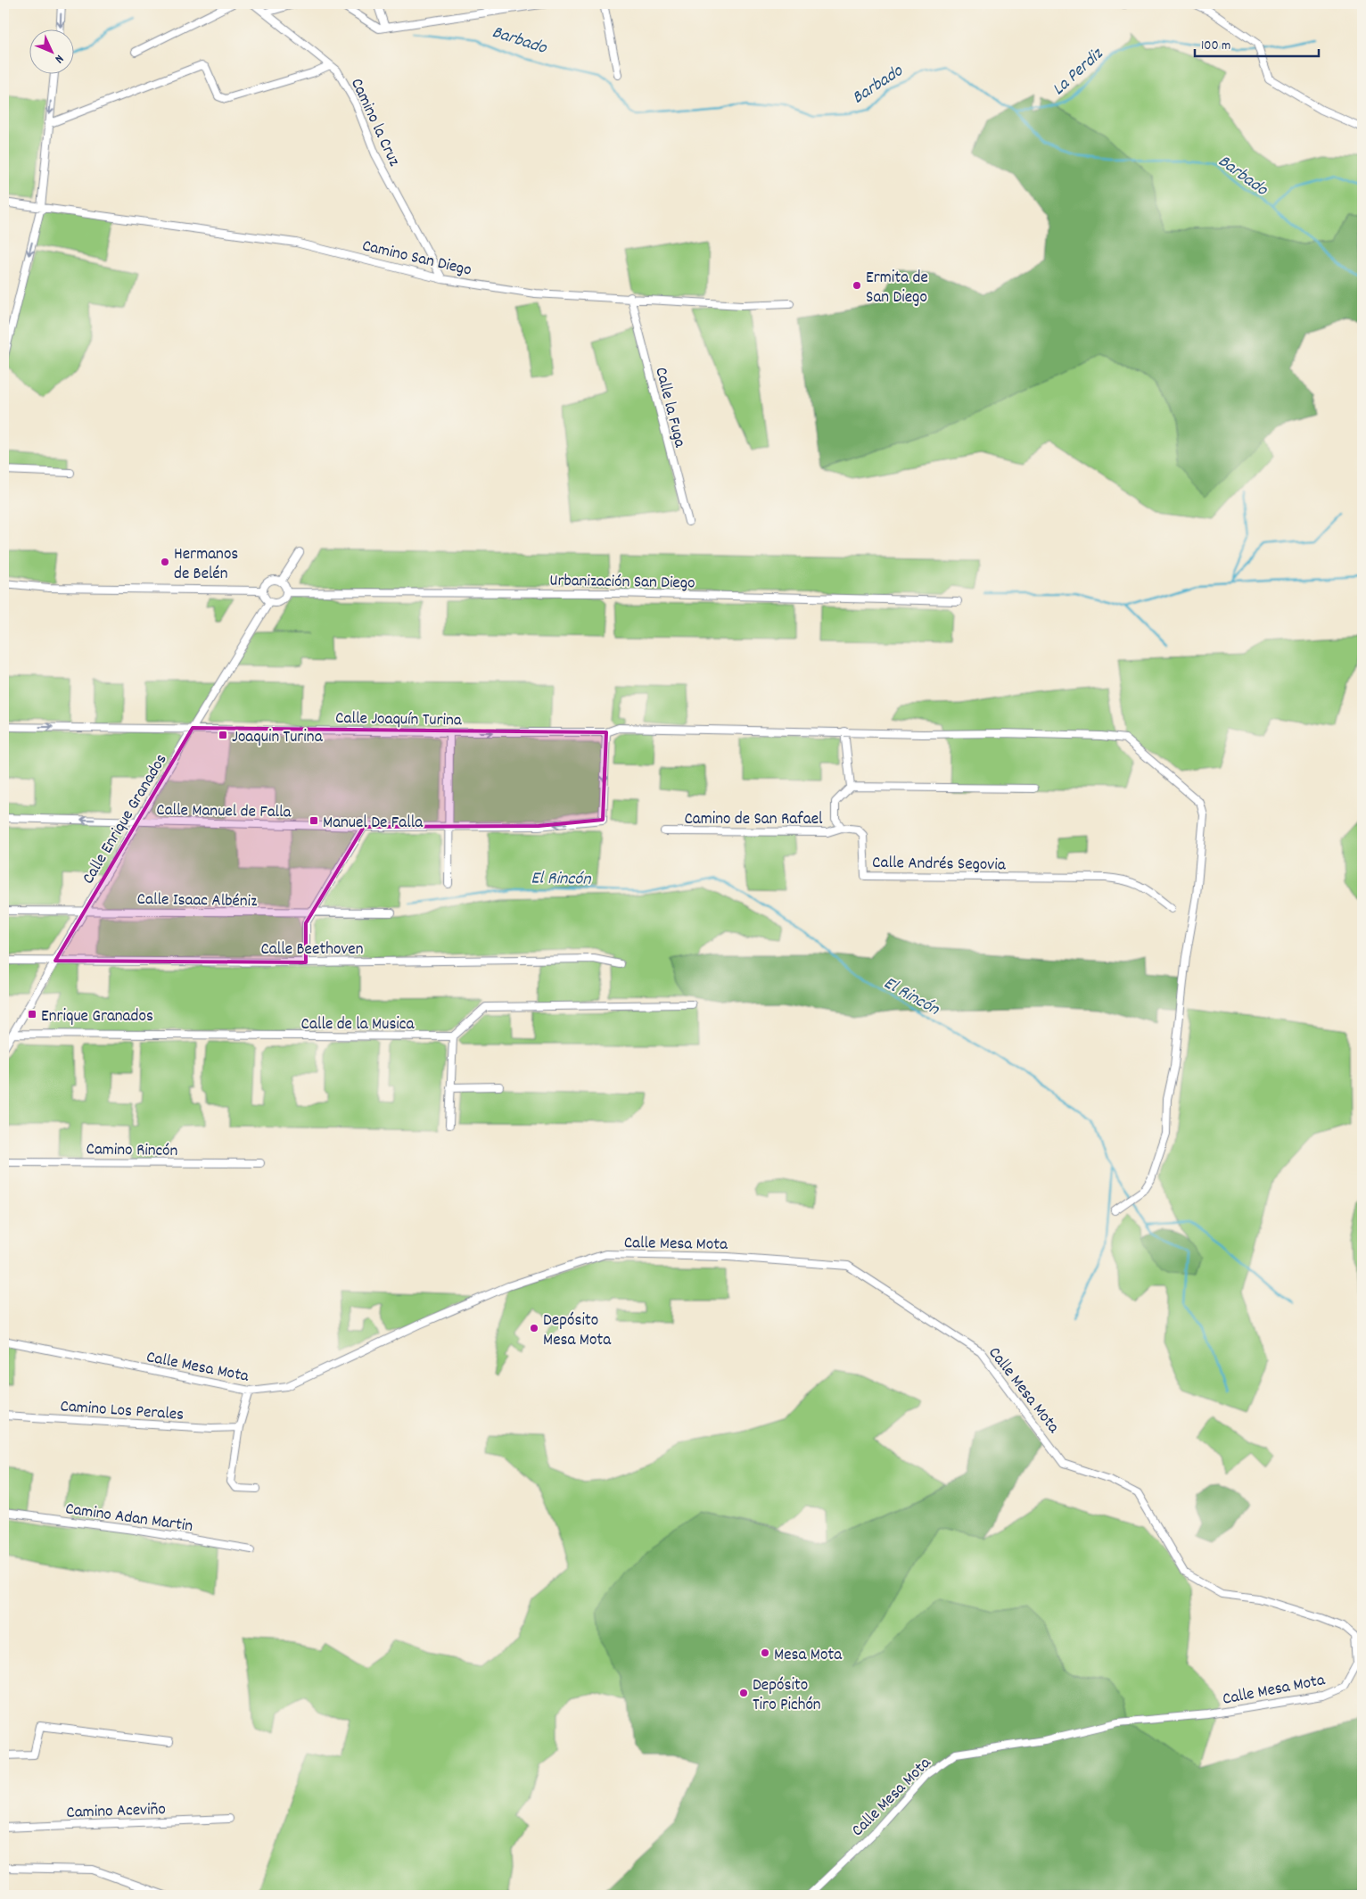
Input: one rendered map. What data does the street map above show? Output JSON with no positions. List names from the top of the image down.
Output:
{
  "streets": {
    "street": [
      "Camino la Cruz",
      "Camino San Diego",
      "Calle la Fuga",
      "Urbanización San Diego",
      "Calle Joaquín Turina",
      "Calle Manuel de Falla",
      "Camino de San Rafael",
      "Calle Enrique Granados",
      "Calle Andrés Segovia",
      "Calle Isaac Albéniz",
      "Calle Beethoven",
      "Calle de la Musica",
      "Camino Rincón",
      "Calle Mesa Mota",
      "Camino Los Perales",
      "Camino Adan Martin",
      "Camino Aceviño"
    ]
  },
  "crossings": [
    ["Camino la Cruz", "Camino San Diego"],
    ["Camino San Diego", "Calle la Fuga"],
    ["Urbanización San Diego", "Calle Enrique Granados"],
    ["Calle Joaquín Turina", "Calle Manuel de Falla"],
    ["Calle Joaquín Turina", "Calle Enrique Granados"],
    ["Calle Manuel de Falla", "Calle Enrique Granados"],
    ["Camino de San Rafael", "Calle Andrés Segovia"],
    ["Calle Enrique Granados", "Calle Isaac Albéniz"],
    ["Calle Enrique Granados", "Calle Beethoven"],
    ["Calle Enrique Granados", "Calle de la Musica"]
  ],
  "one_way": ["Calle Manuel de Falla"],
  "water": ["Barbado", "La Perdiz", "El Rincón"],
  "places": {
    "other": [
      "Ermita de San Diego",
      "Hermanos de Belén",
      "Depósito Mesa Mota",
      "Mesa Mota",
      "Depósito Tiro Pichón"
    ],
    "transit": ["Joaquin Turina", "Manuel De Falla", "Enrique Granados"]
  },
  "scale_bar": "100 m",
  "north": "bottom right"
}
